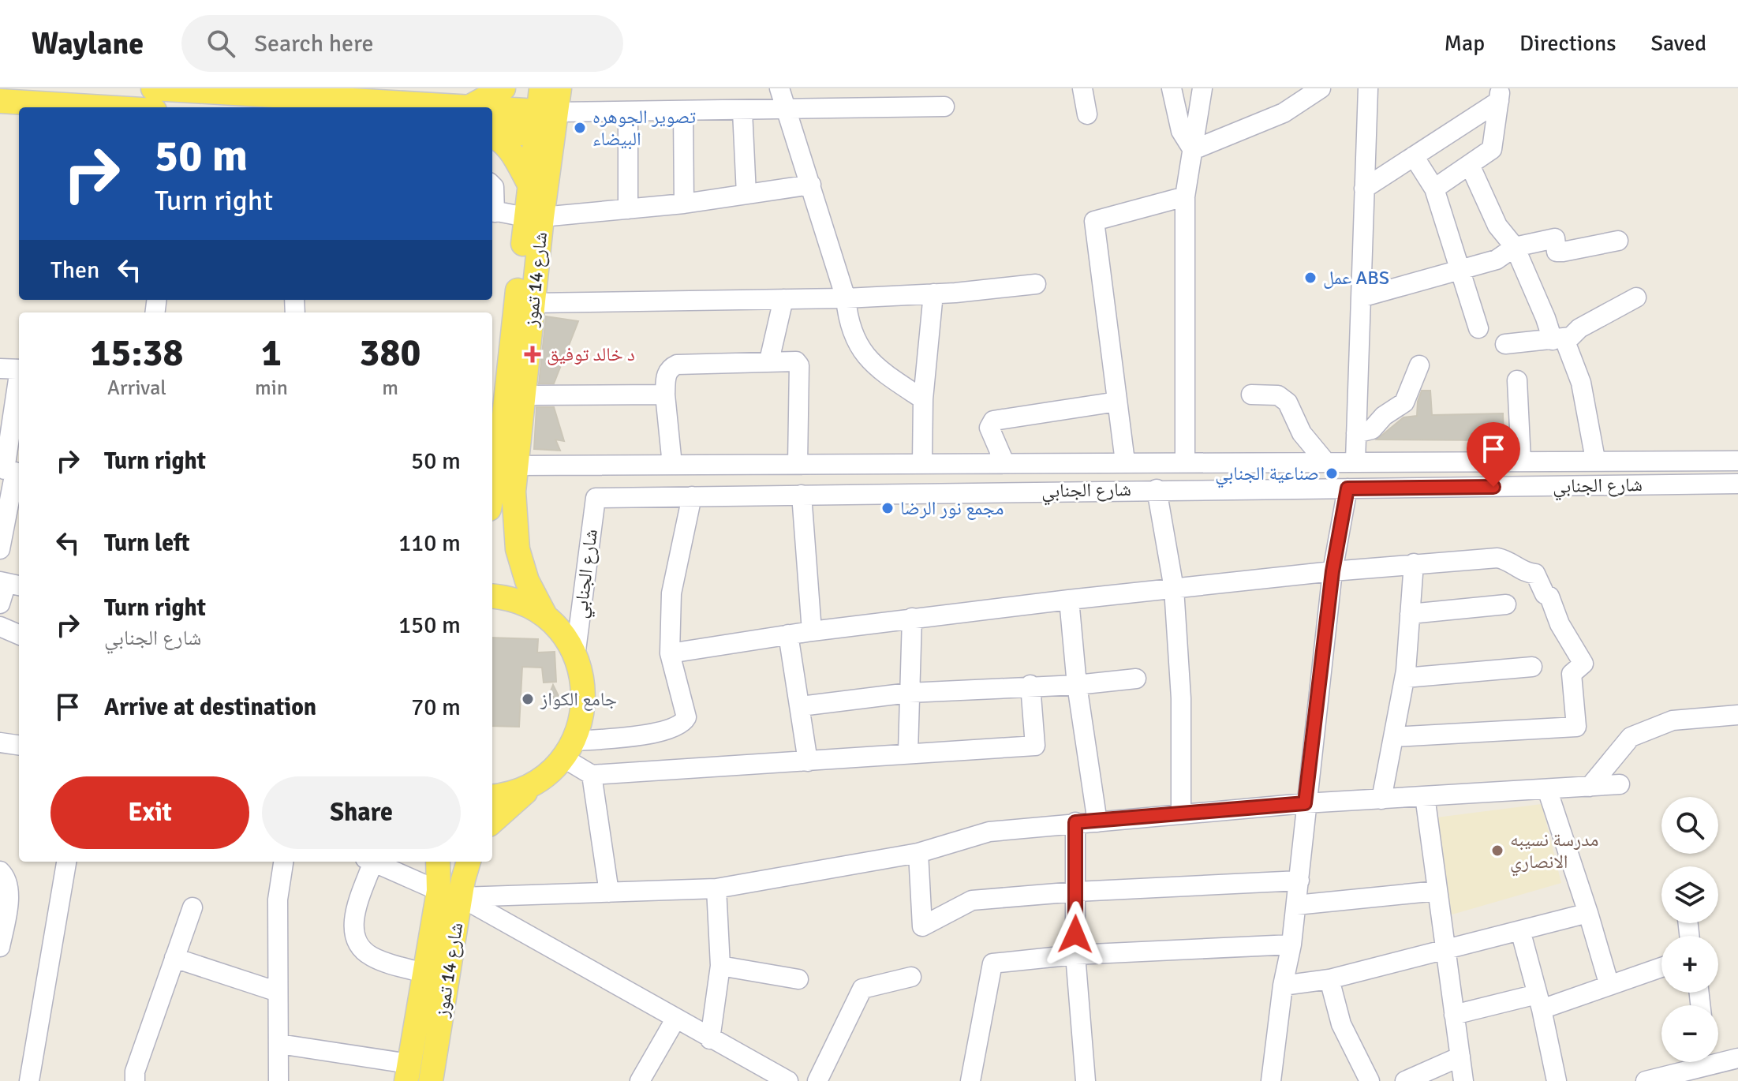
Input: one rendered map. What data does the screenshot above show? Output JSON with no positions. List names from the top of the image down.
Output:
{
  "streets": {
    "main road": ["شارع 14 تموز"],
    "street": ["شارع الجنابي"]
  },
  "crossings": [
    ["شارع 14 تموز", "شارع الجنابي"]
  ],
  "places": {
    "other": [
      "تصوير الجوهره البيضاء",
      "عمل ABS",
      "صناعية الجنابي",
      "مجمع نور الرضا",
      "جامع الكواز",
      "مدرسة نسيبه الانصاري"
    ],
    "health": ["د خالد توفيق"]
  },
  "page": {
    "header": "Waylane",
    "search": "Search here",
    "nav": ["Map", "Directions", "Saved"],
    "turn": ["50 m", "Turn right"],
    "then": "Then",
    "eta": [
      "15:38",
      "Arrival",
      "1",
      "min",
      "380",
      "m"
    ],
    "list": [
      {
        "name": "Turn right",
        "value": "50 m"
      },
      {
        "name": "Turn left",
        "value": "110 m"
      },
      {
        "name": "Turn right",
        "note": "شارع الجنابي",
        "value": "150 m"
      },
      {
        "name": "Arrive at destination",
        "value": "70 m"
      }
    ],
    "buttons": ["Exit", "Share"],
    "map_buttons": ["+", "−"]
  }
}
